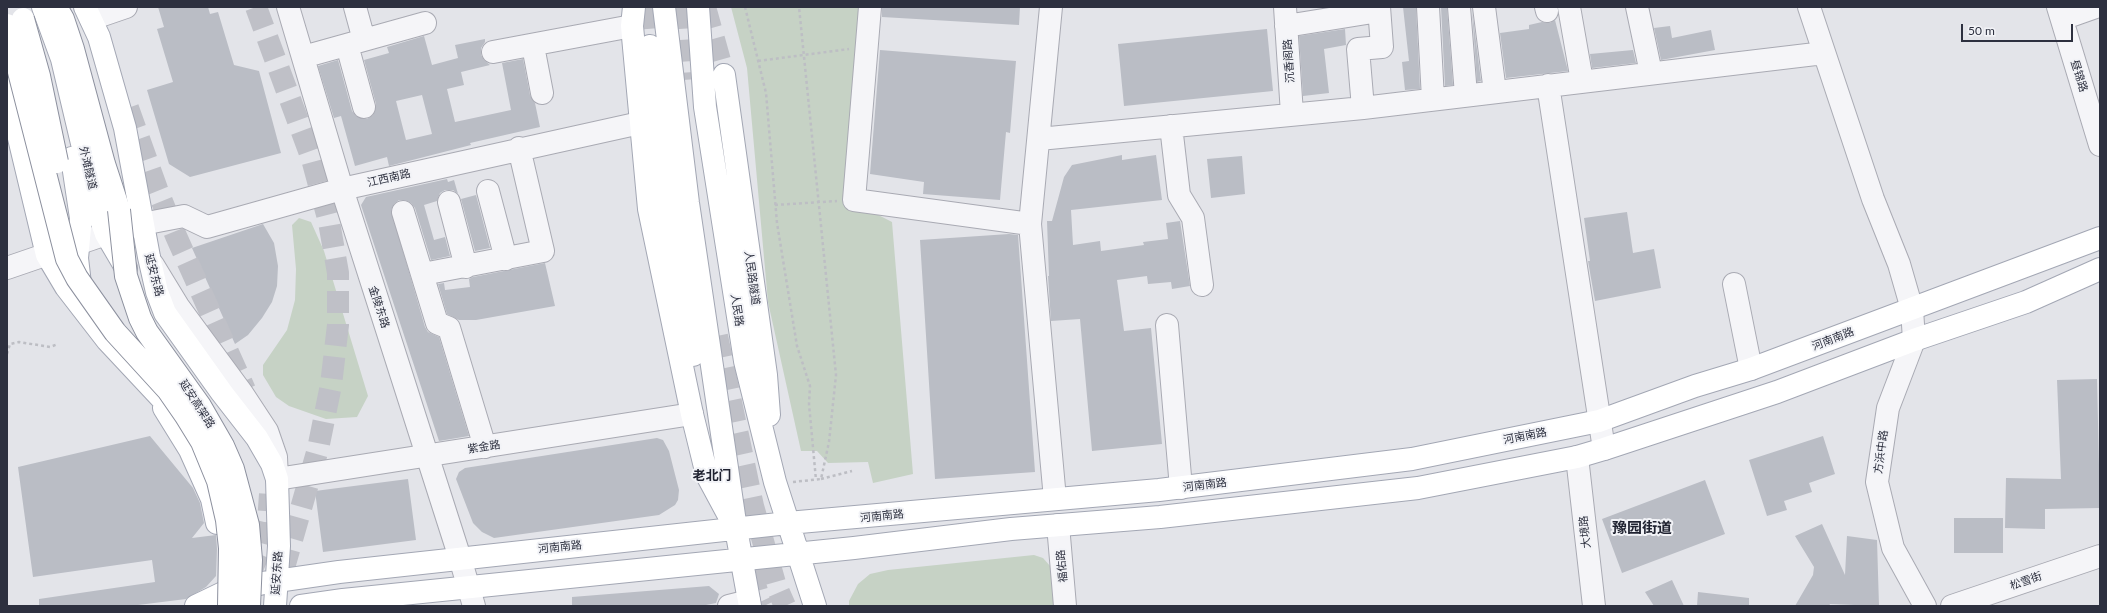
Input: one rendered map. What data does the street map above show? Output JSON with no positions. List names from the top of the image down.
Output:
{
  "streets": {
    "main road": [
      "外滩隧道",
      "延安东路",
      "人民路隧道",
      "人民路",
      "河南南路",
      "延安高架路"
    ],
    "street": [
      "沉香阁路",
      "昼锦路",
      "江西南路",
      "金陵东路",
      "紫金路",
      "方浜中路",
      "大境路",
      "福佑路",
      "松雪街"
    ]
  },
  "crossings": [
    ["外滩隧道", "江西南路"],
    ["外滩隧道", "延安东路"],
    ["外滩隧道", "延安高架路"],
    ["江西南路", "延安东路"],
    ["江西南路", "金陵东路"],
    ["延安东路", "河南南路"],
    ["延安东路", "延安高架路"],
    ["延安东路", "紫金路"],
    ["人民路隧道", "人民路"],
    ["金陵东路", "河南南路"],
    ["金陵东路", "紫金路"],
    ["人民路", "河南南路"],
    ["河南南路", "延安高架路"]
  ],
  "districts": ["老北门", "豫园街道"],
  "scale_bar": "50 m"
}
